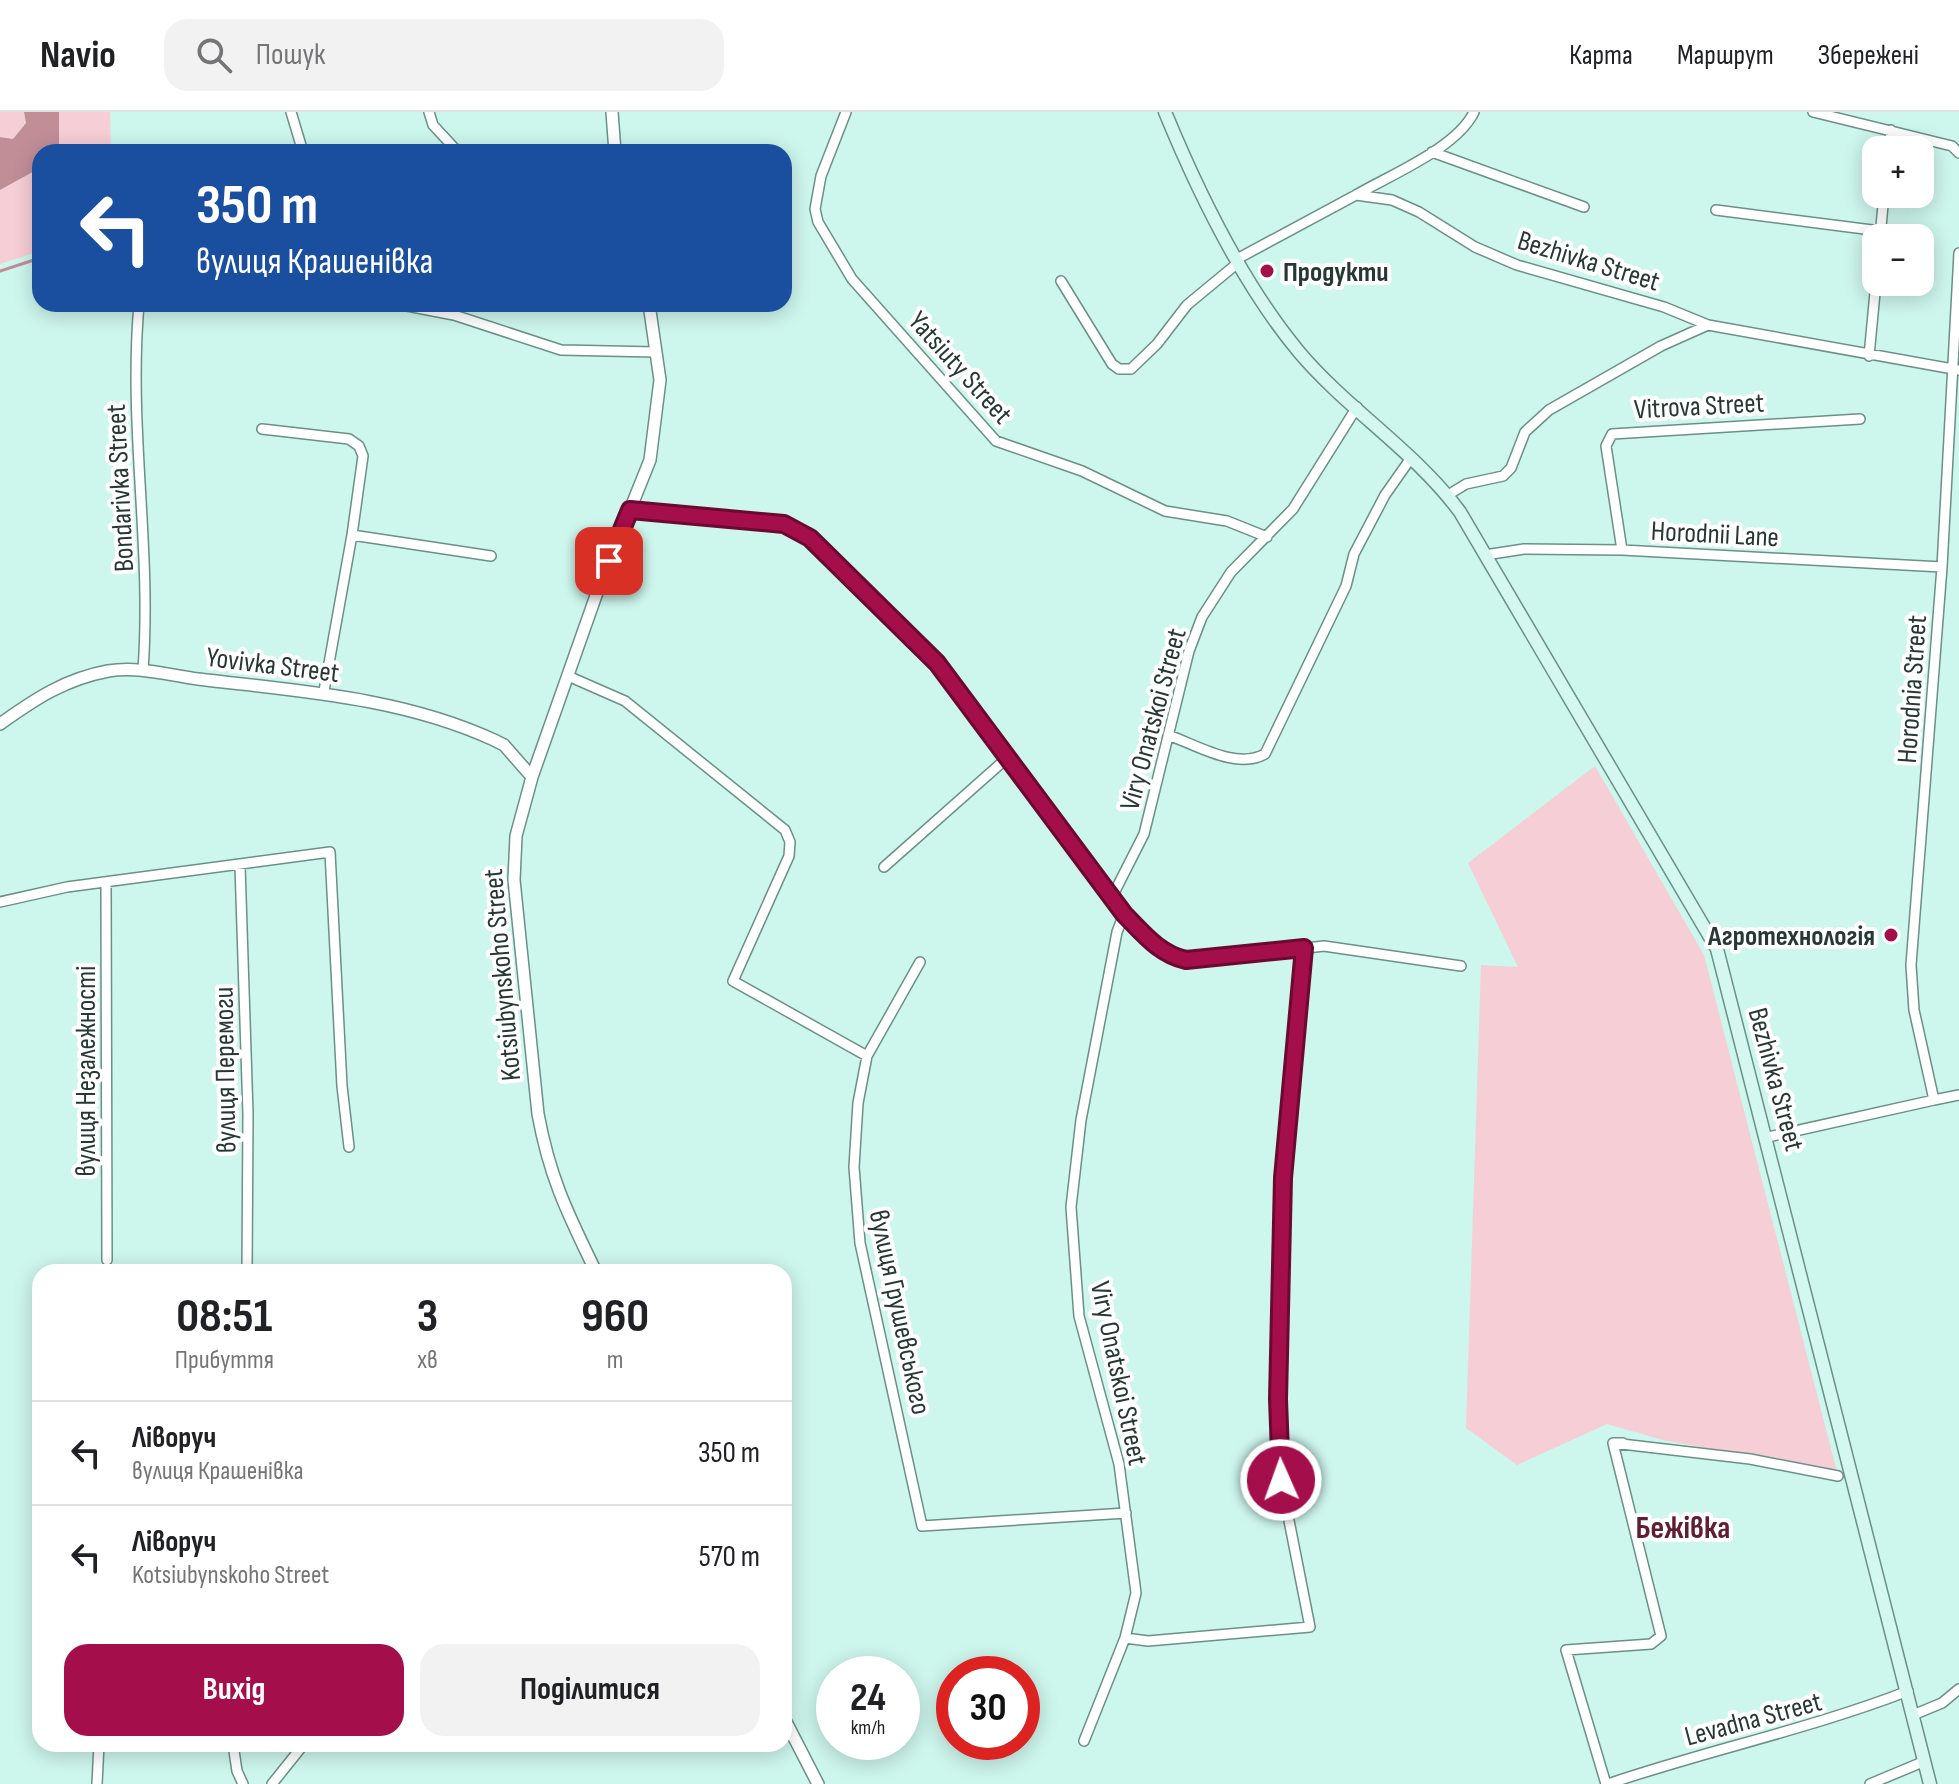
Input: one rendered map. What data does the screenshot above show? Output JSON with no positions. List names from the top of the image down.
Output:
{
  "streets": {
    "main road": ["Bezhivka Street"],
    "street": [
      "Yatsiuty Street",
      "Vitrova Street",
      "Bondarivka Street",
      "Horodnii Lane",
      "Yovivka Street",
      "Horodnia Street",
      "Viry Onatskoi Street",
      "Kotsiubynskoho Street",
      "вулиця Перемоги",
      "вулиця Незалежності",
      "вулиця Грушевського",
      "Levadna Street"
    ]
  },
  "crossings": [
    ["Bezhivka Street", "Horodnii Lane"],
    ["Bezhivka Street", "Horodnia Street"],
    ["Bezhivka Street", "Viry Onatskoi Street"],
    ["Bezhivka Street", "Levadna Street"],
    ["Yatsiuty Street", "Viry Onatskoi Street"],
    ["Vitrova Street", "Horodnii Lane"],
    ["Bondarivka Street", "Yovivka Street"],
    ["Horodnii Lane", "Horodnia Street"],
    ["Yovivka Street", "Kotsiubynskoho Street"],
    ["Viry Onatskoi Street", "вулиця Грушевського"]
  ],
  "districts": ["Бежівка"],
  "places": ["Продукти", "Агротехнологія"],
  "page": {
    "header": "Navio",
    "search": "Пошук",
    "nav": ["Карта", "Маршрут", "Збережені"],
    "map_buttons": ["+", "−"],
    "turn": ["350 m", "вулиця Крашенівка"],
    "eta": [
      "08:51",
      "Прибуття",
      "3",
      "хв",
      "960",
      "m"
    ],
    "list": [
      {
        "name": "Ліворуч",
        "note": "вулиця Крашенівка",
        "value": "350 m"
      },
      {
        "name": "Ліворуч",
        "note": "Kotsiubynskoho Street",
        "value": "570 m"
      }
    ],
    "buttons": ["Вихід", "Поділитися"],
    "speed": "24 km/h",
    "limit": "30"
  }
}
